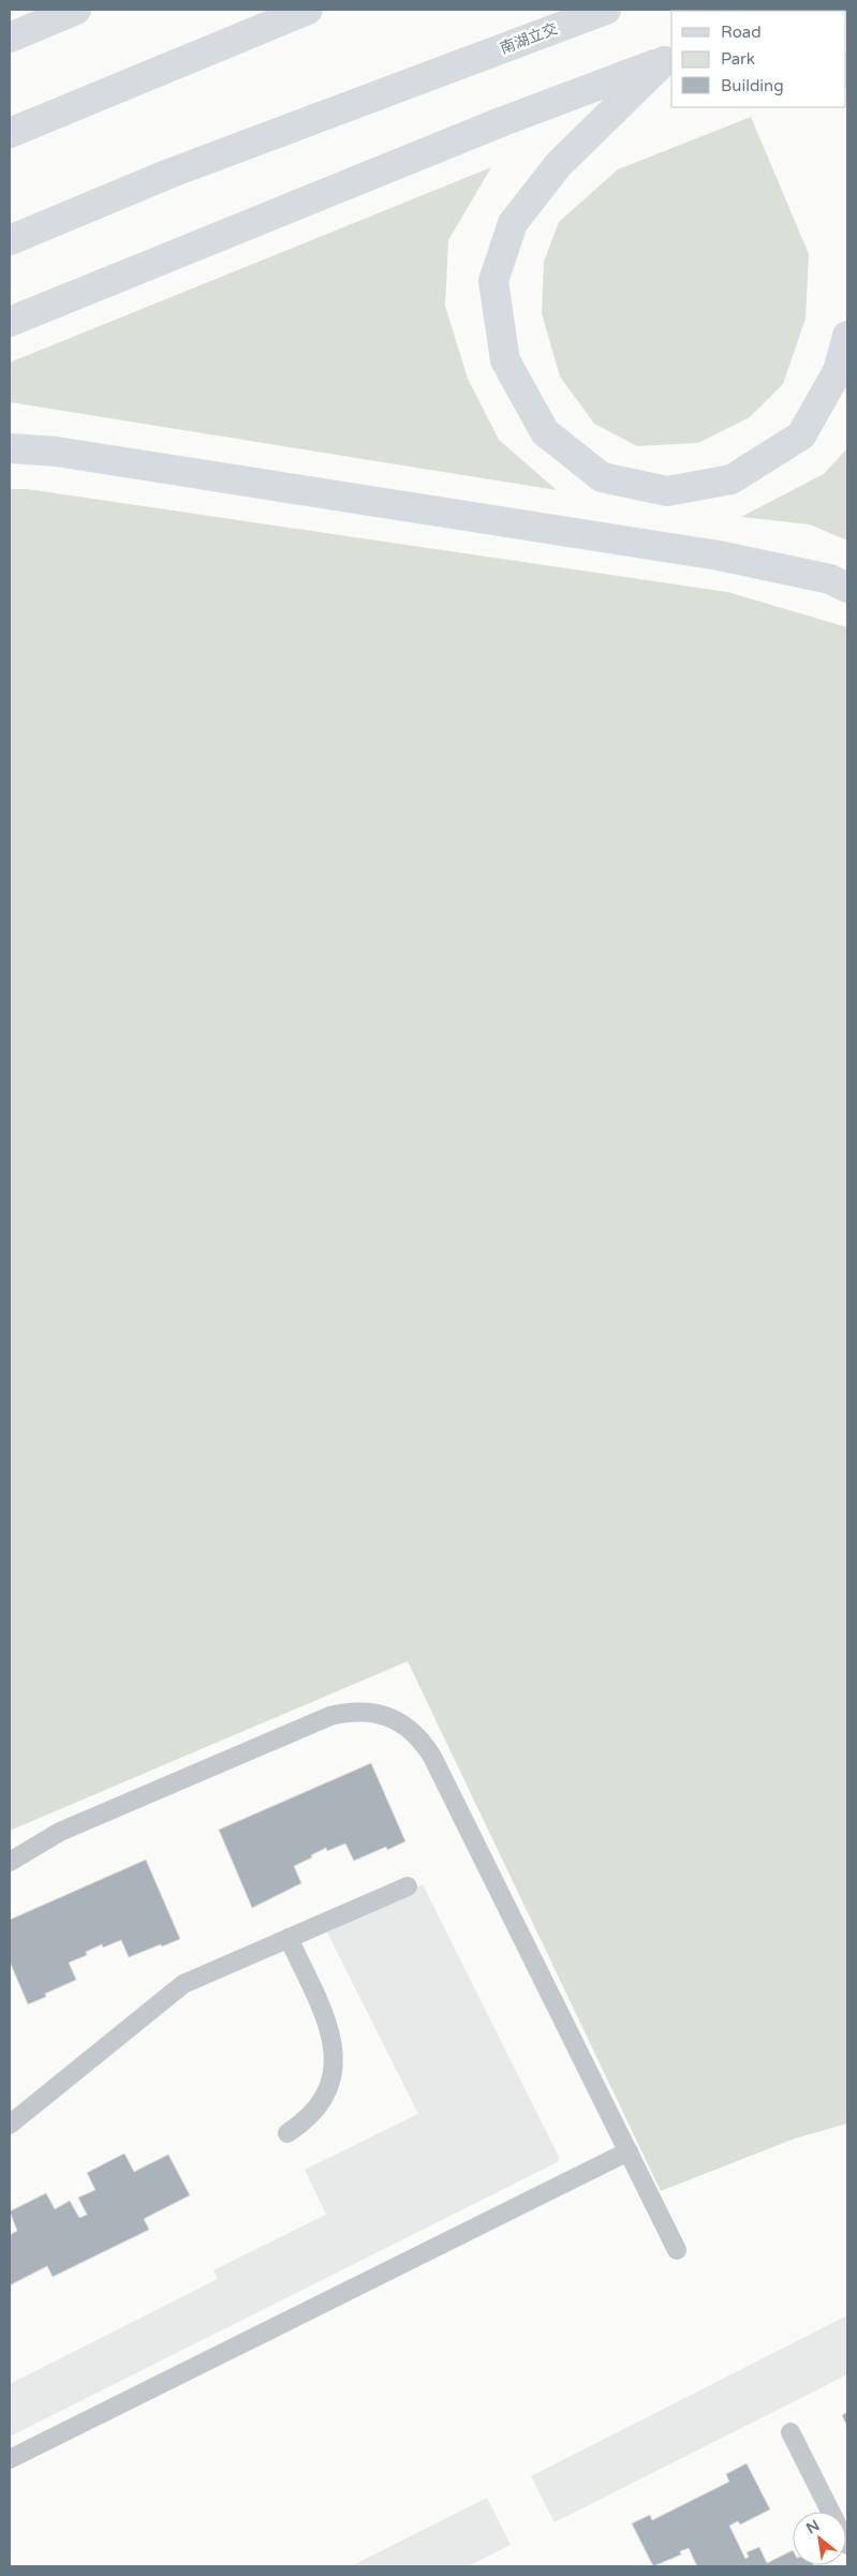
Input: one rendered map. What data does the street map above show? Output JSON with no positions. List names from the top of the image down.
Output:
{
  "streets": {
    "main road": ["南湖立交"]
  },
  "legend": ["Road", "Park", "Building"],
  "north": "top left"
}
